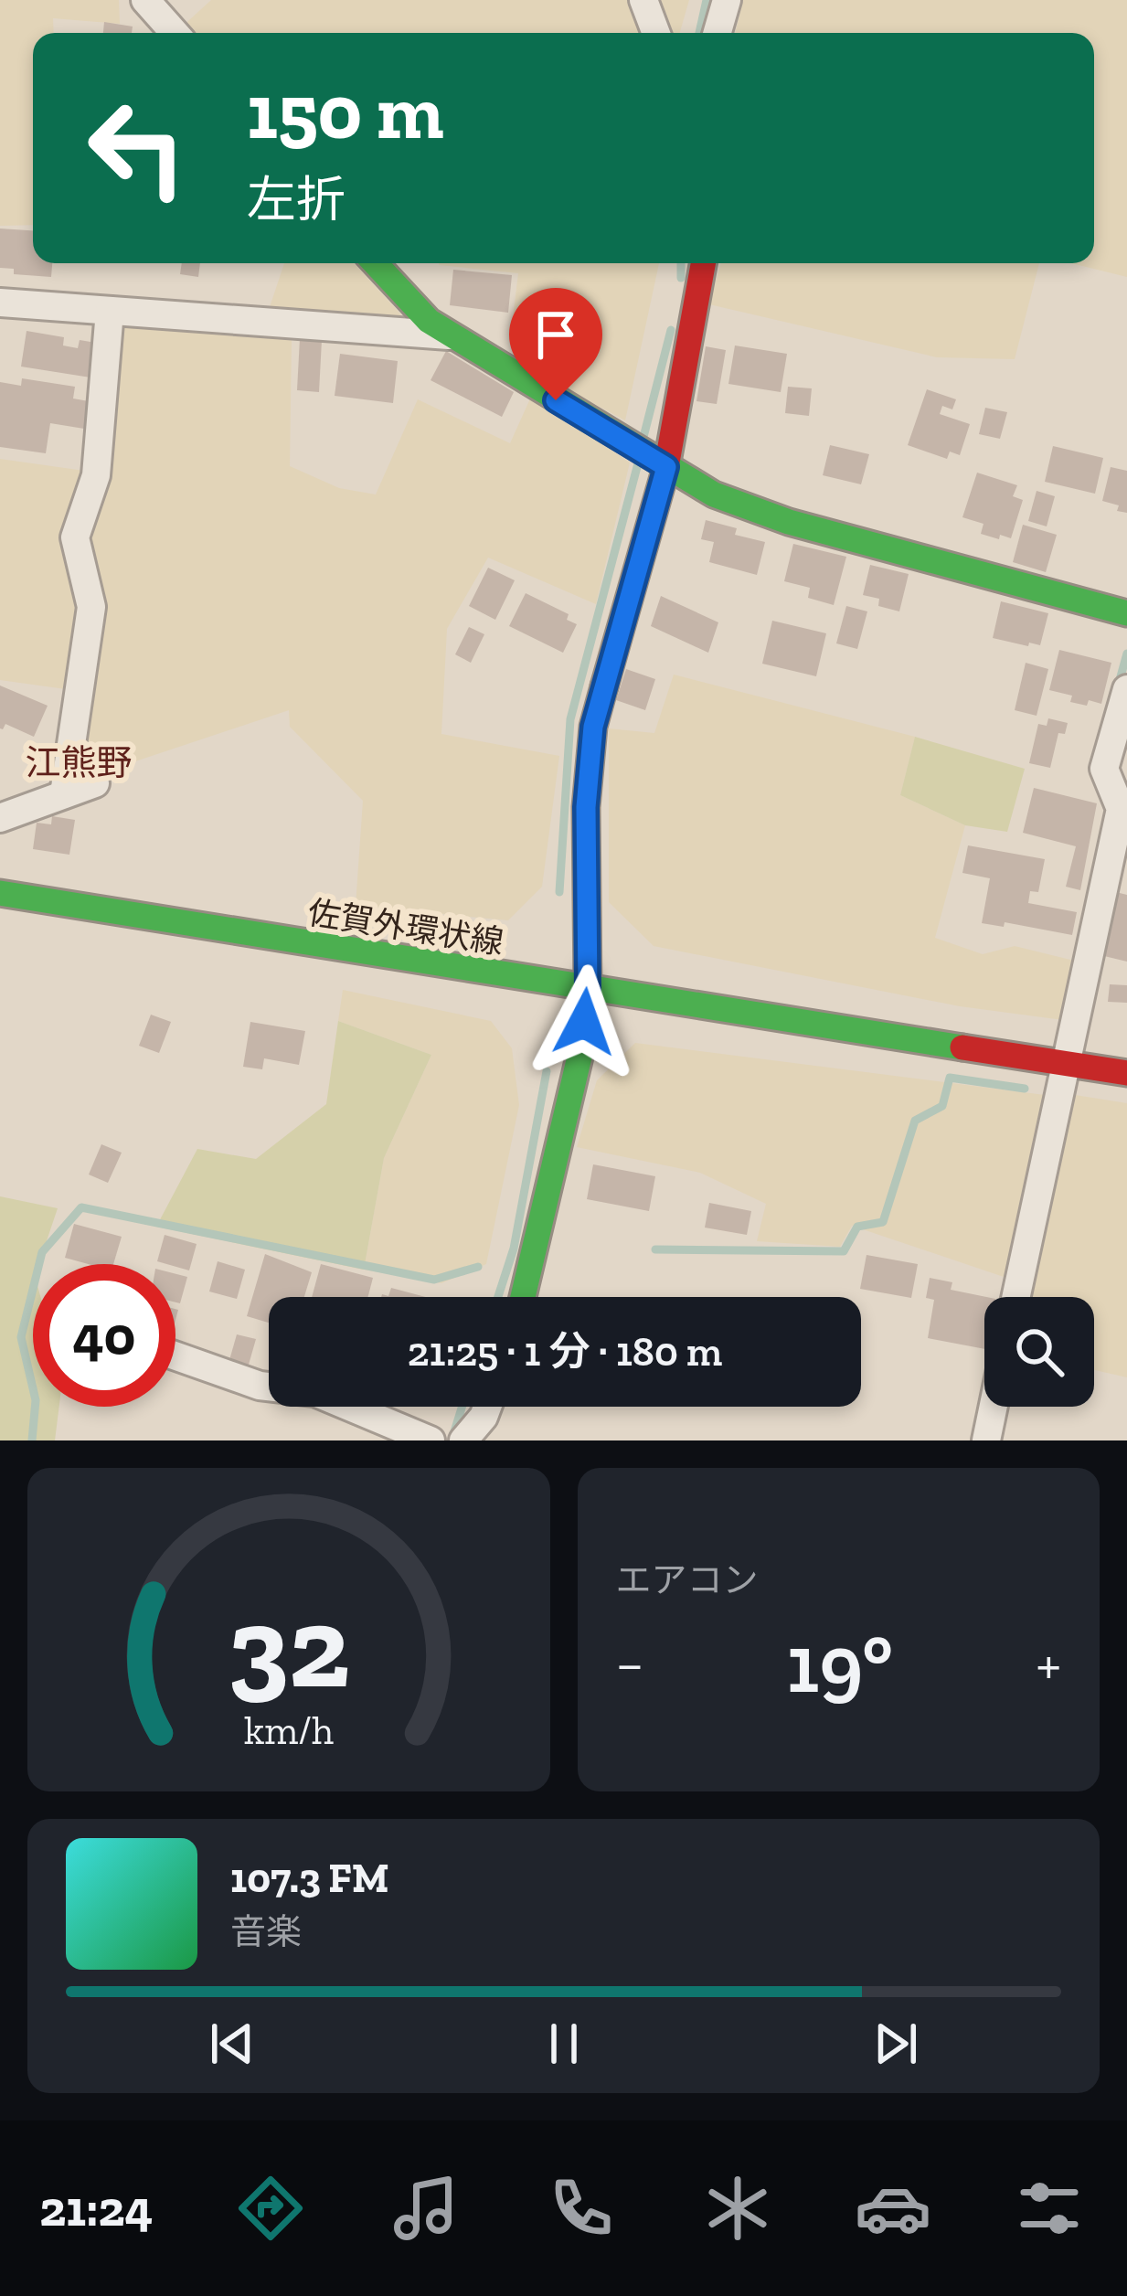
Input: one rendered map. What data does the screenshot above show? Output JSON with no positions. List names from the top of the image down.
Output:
{
  "streets": {
    "street": ["佐賀外環状線"]
  },
  "districts": ["江熊野"],
  "page": {
    "turn": ["150 m", "左折"],
    "limit": "40",
    "trip": "21:25 · 1 分 · 180 m",
    "tile": "エアコン",
    "heat": ["−", "19°", "+"],
    "song": ["107.3 FM", "音楽"],
    "tabs": "21:24",
    "gauge": ["32", "km/h"]
  }
}
